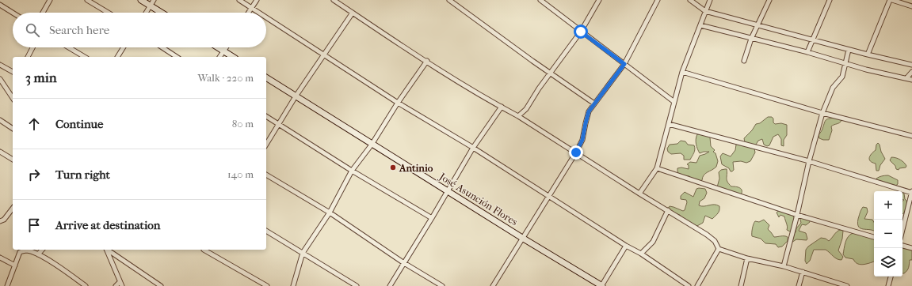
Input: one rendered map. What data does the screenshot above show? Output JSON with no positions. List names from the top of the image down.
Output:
{
  "streets": {
    "street": ["José Asunción Flores"]
  },
  "places": ["Antinio"],
  "page": {
    "search": "Search here",
    "heading": ["3 min", "Walk · 220 m"],
    "list": [
      ["Continue", "80 m"],
      ["Turn right", "140 m"],
      "Arrive at destination"
    ],
    "map_buttons": ["+", "−"]
  }
}
